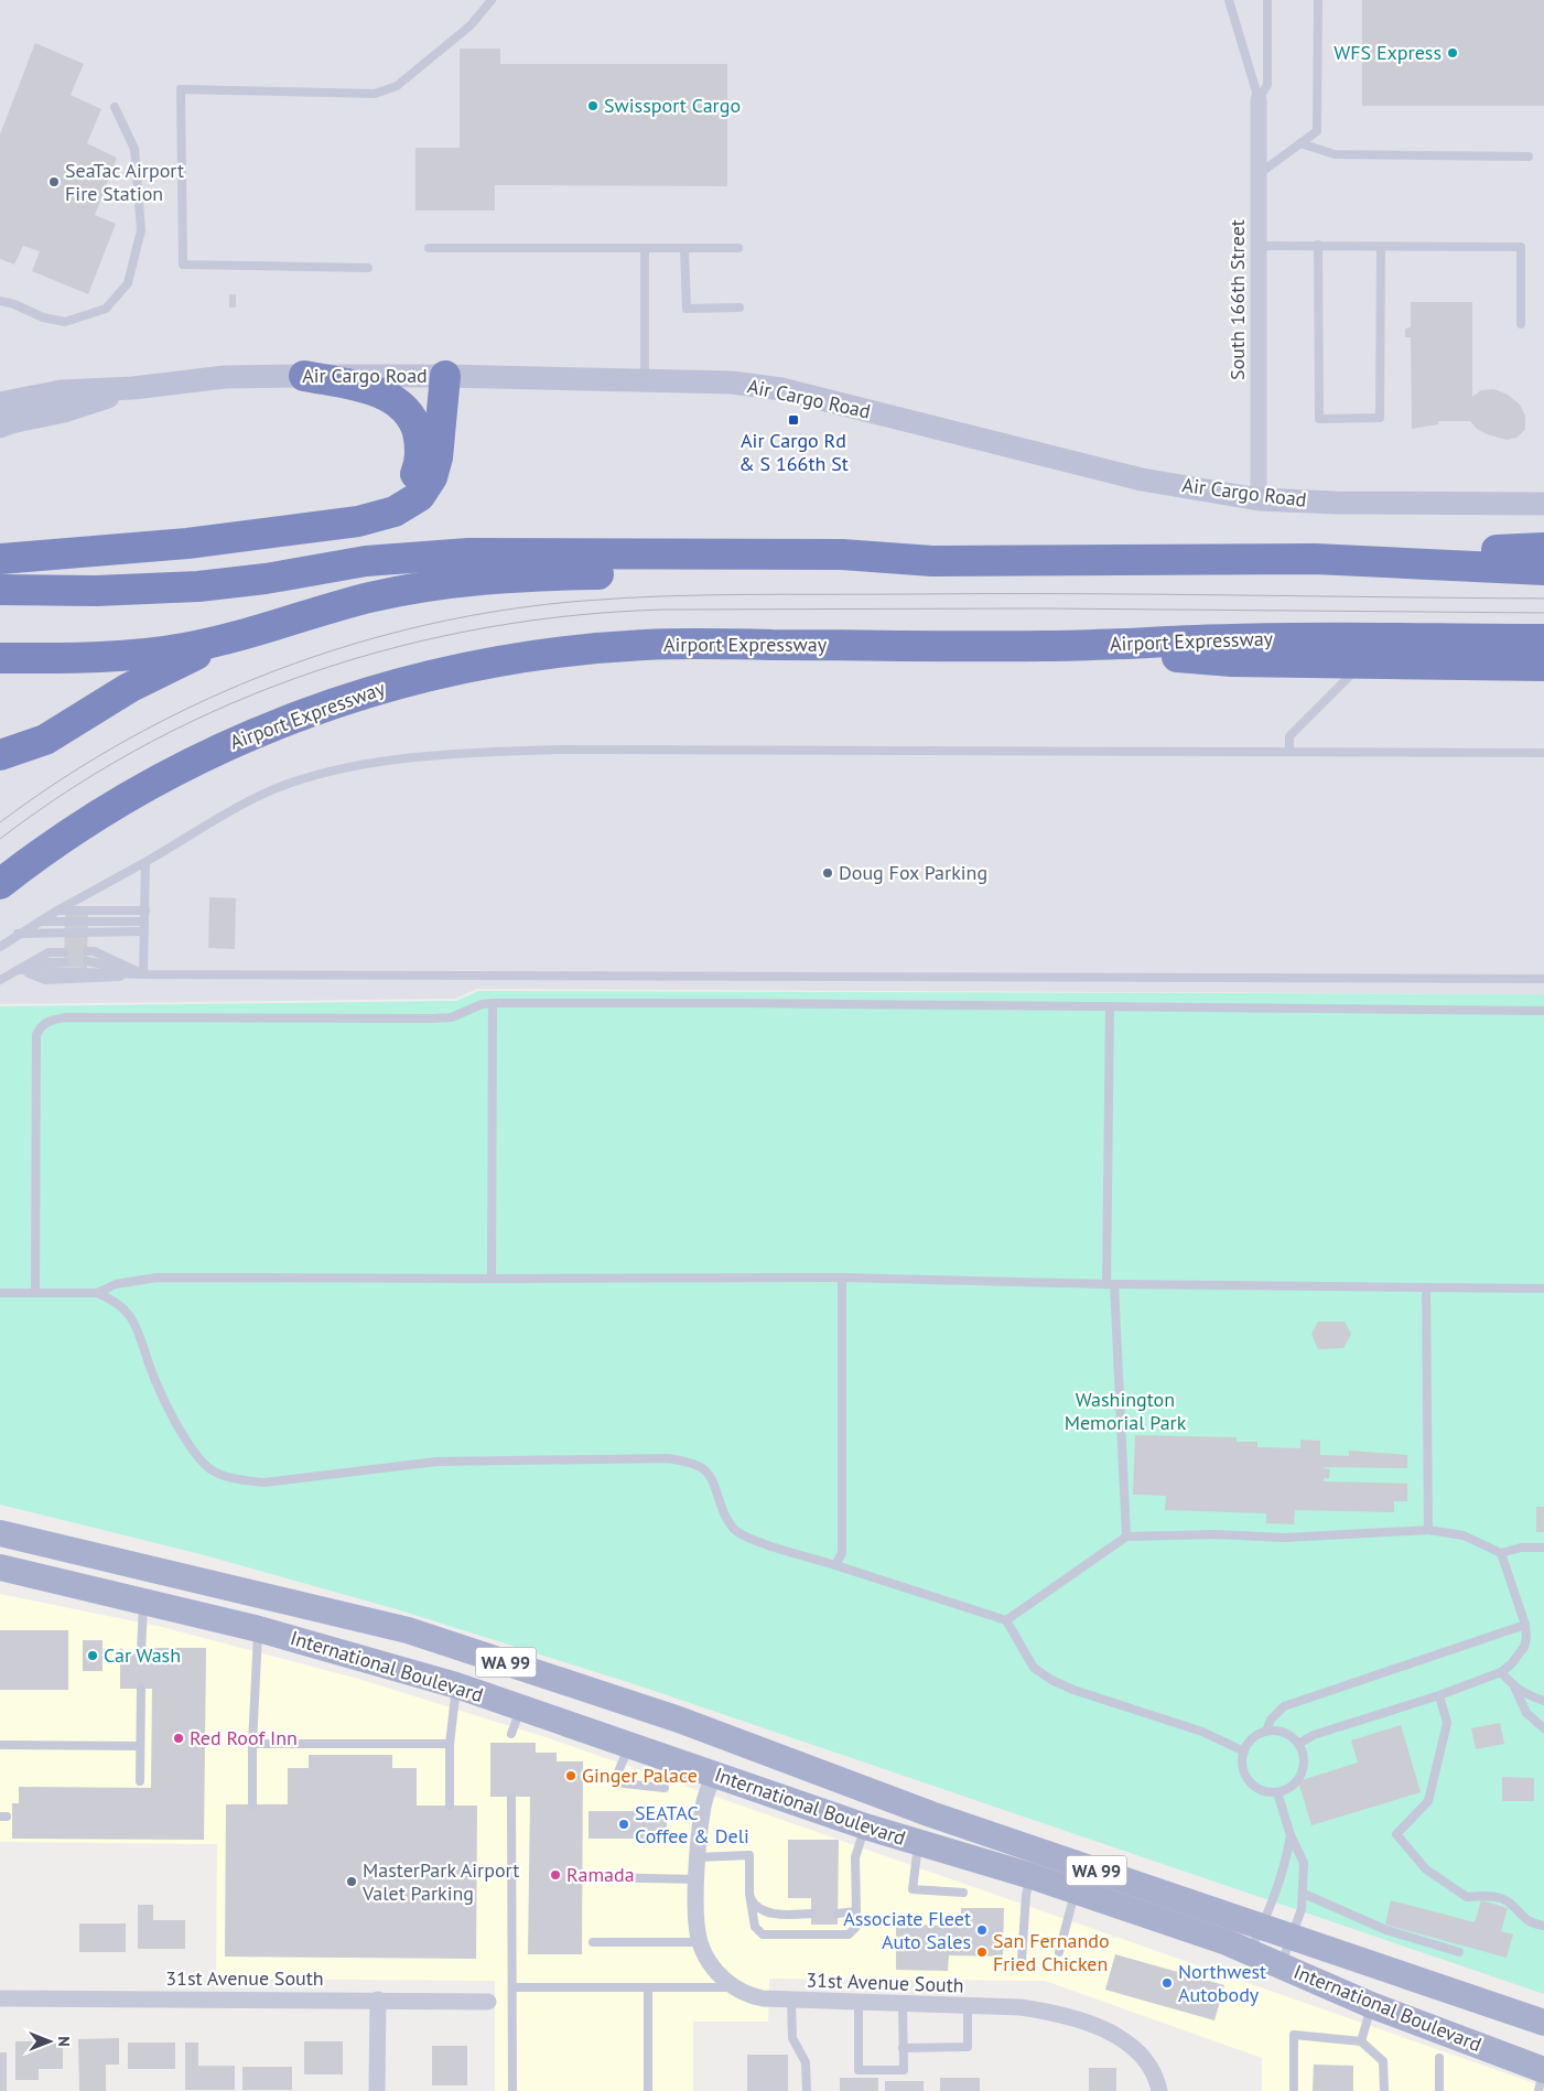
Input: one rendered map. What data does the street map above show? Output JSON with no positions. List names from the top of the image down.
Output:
{
  "streets": {
    "highway": ["Airport Expressway"],
    "main road": ["WA 99", "International Boulevard"],
    "street": ["South 166th Street", "Air Cargo Road", "31st Avenue South"]
  },
  "crossings": [
    ["South 166th Street", "Air Cargo Road"]
  ],
  "parks": ["Washington Memorial Park"],
  "places": {
    "other": [
      "WFS Express",
      "Swissport Cargo",
      "SeaTac Airport Fire Station",
      "Doug Fox Parking",
      "Car Wash",
      "Red Roof Inn",
      "Ginger Palace",
      "SEATAC Coffee & Deli",
      "Ramada",
      "MasterPark Airport Valet Parking",
      "Associate Fleet Auto Sales",
      "San Fernando Fried Chicken",
      "Northwest Autobody"
    ],
    "transit": ["Air Cargo Rd & S 166th St"]
  },
  "north": "right"
}
